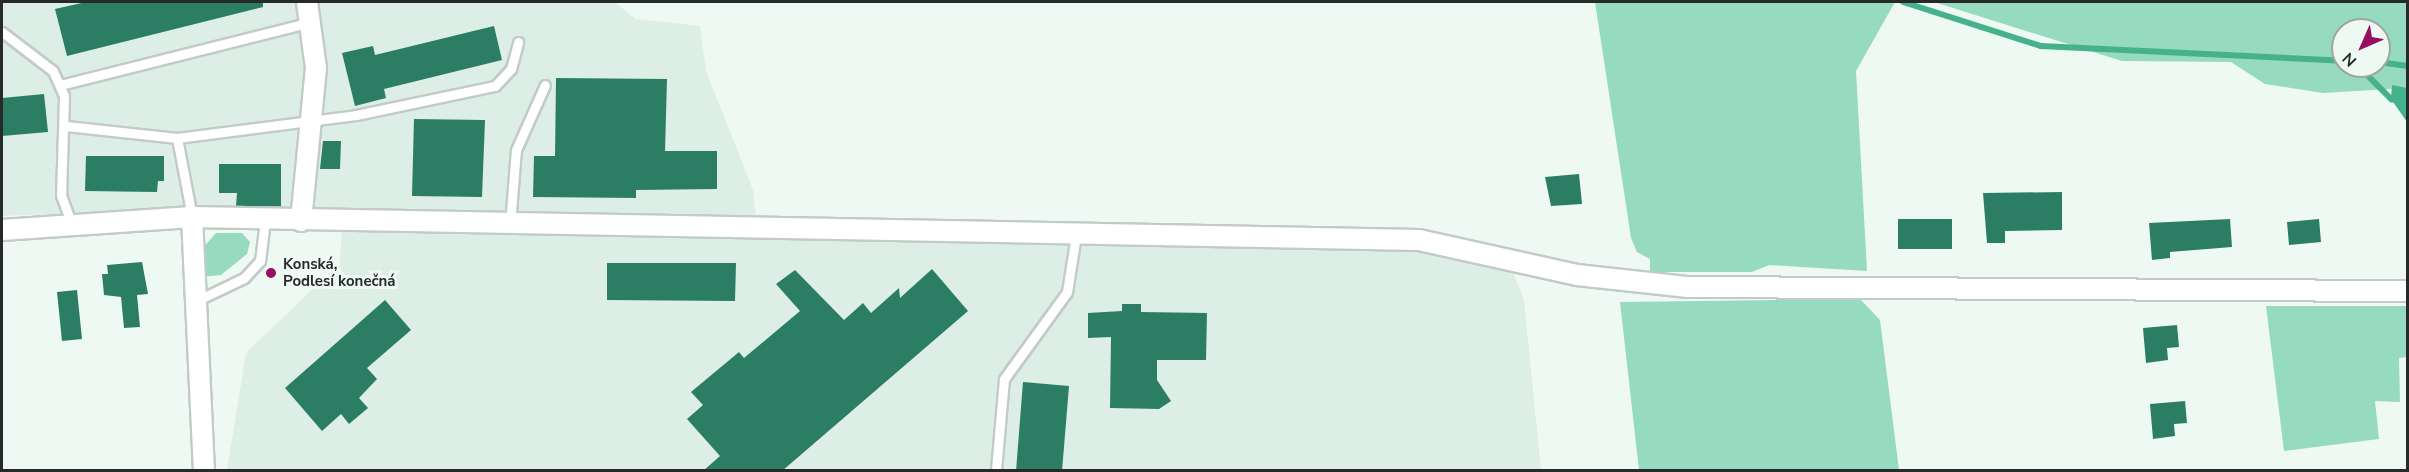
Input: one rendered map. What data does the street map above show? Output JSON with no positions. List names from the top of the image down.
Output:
{
  "places": ["Konská, Podlesí konečná"],
  "north": "bottom left"
}
